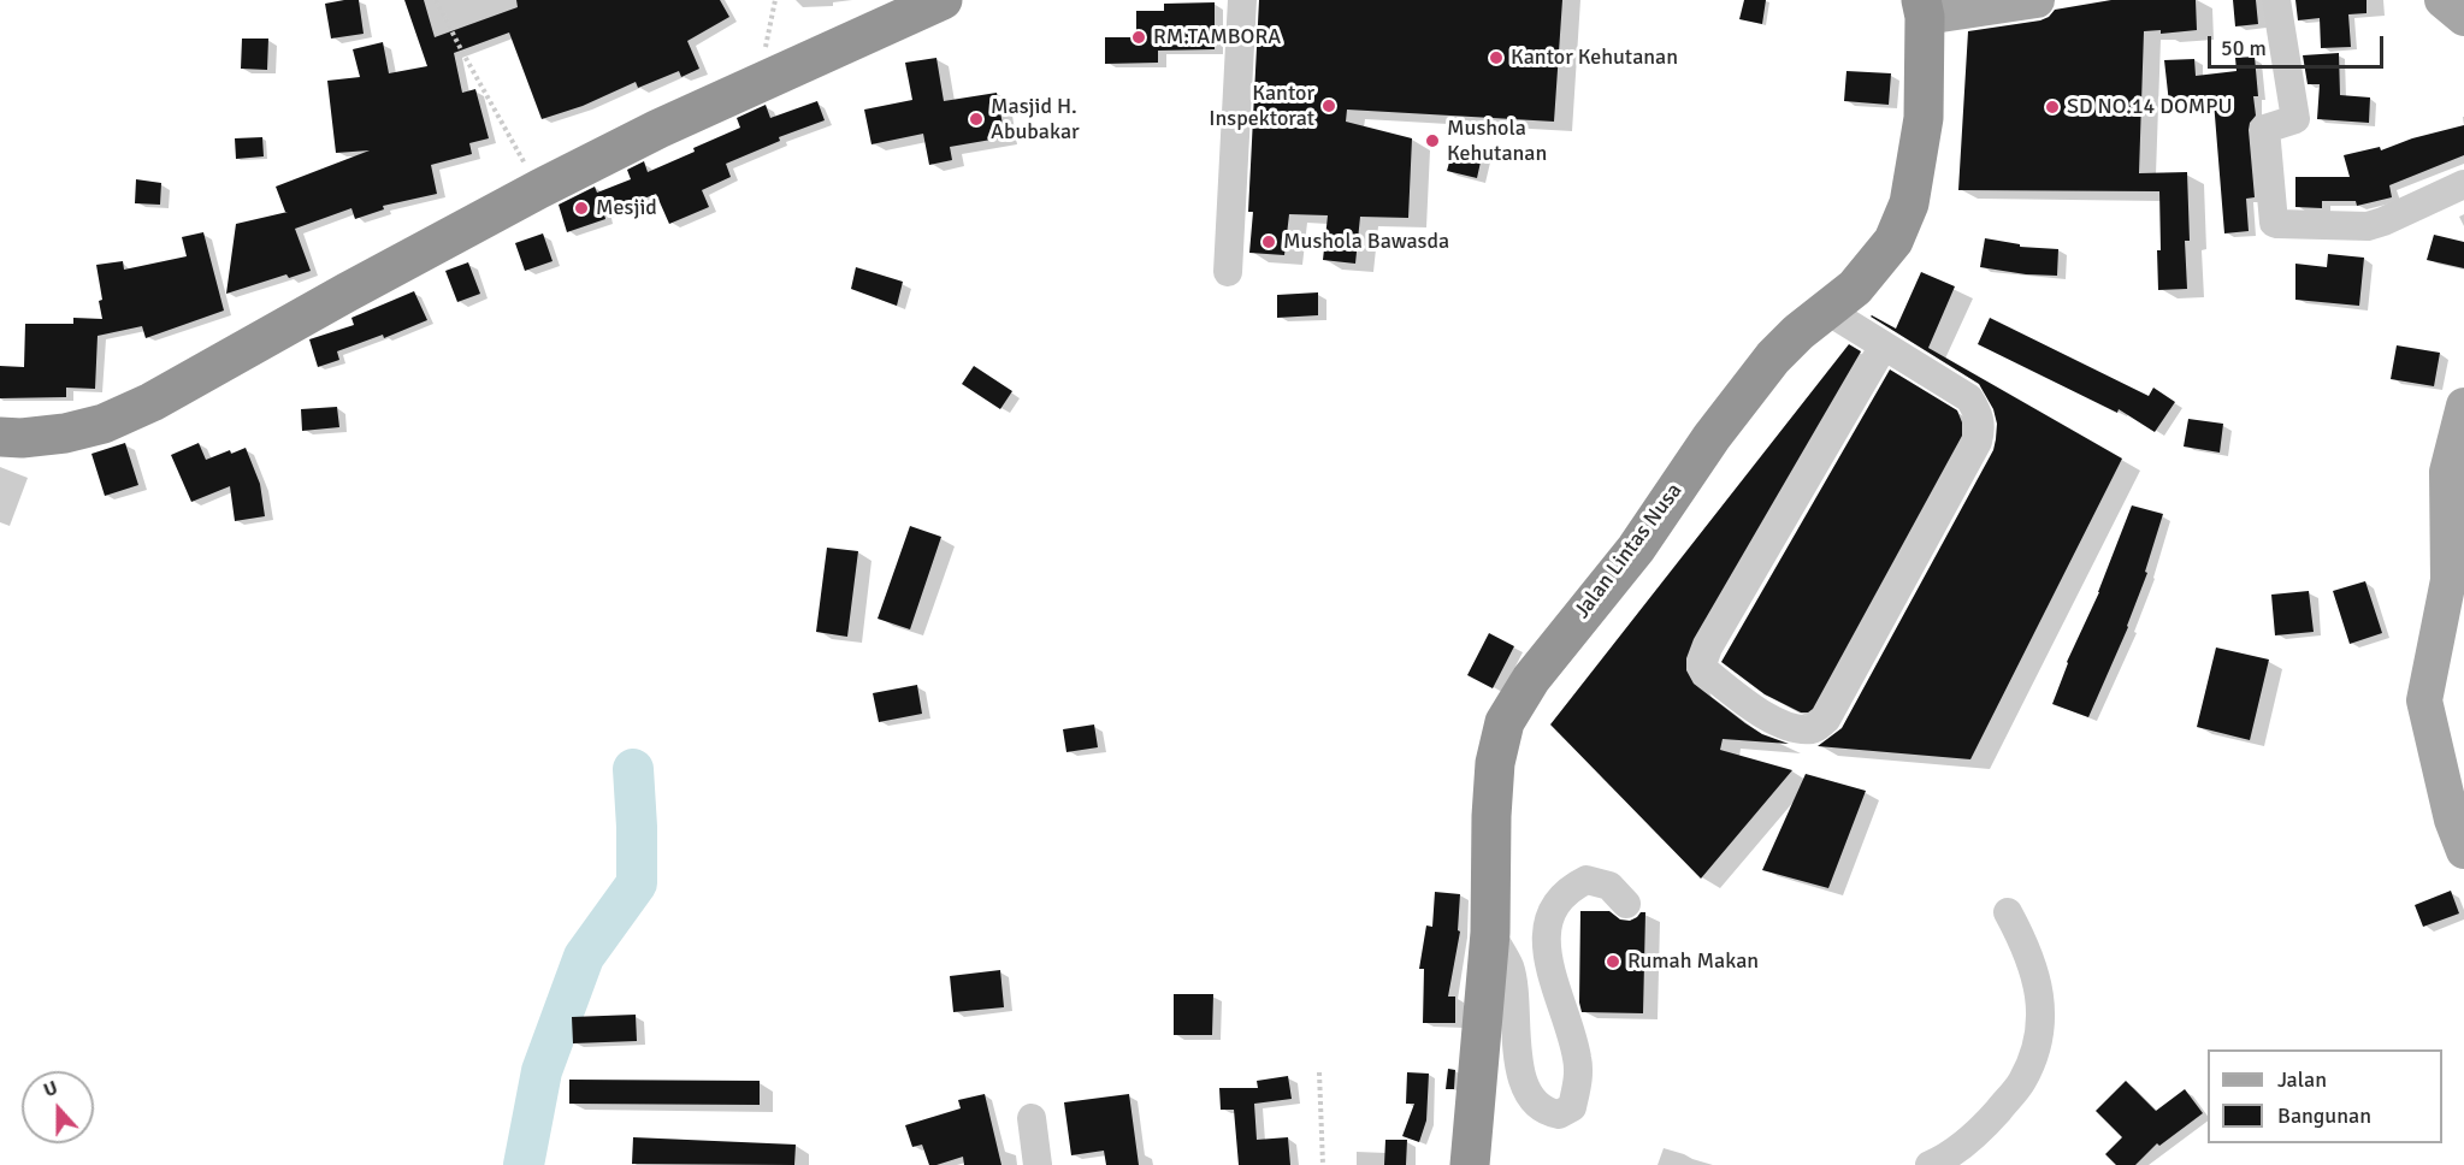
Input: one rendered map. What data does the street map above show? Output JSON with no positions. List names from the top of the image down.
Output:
{
  "streets": {
    "highway": ["Jalan Lintas Nusa"]
  },
  "places": [
    "RM.TAMBORA",
    "Kantor Kehutanan",
    "Kantor Inspektorat",
    "SD NO.14 DOMPU",
    "Masjid H. Abubakar",
    "Mushola Kehutanan",
    "Mesjid",
    "Mushola Bawasda",
    "Rumah Makan"
  ],
  "legend": ["Jalan", "Bangunan"],
  "scale_bar": "50 m",
  "north": "top"
}
